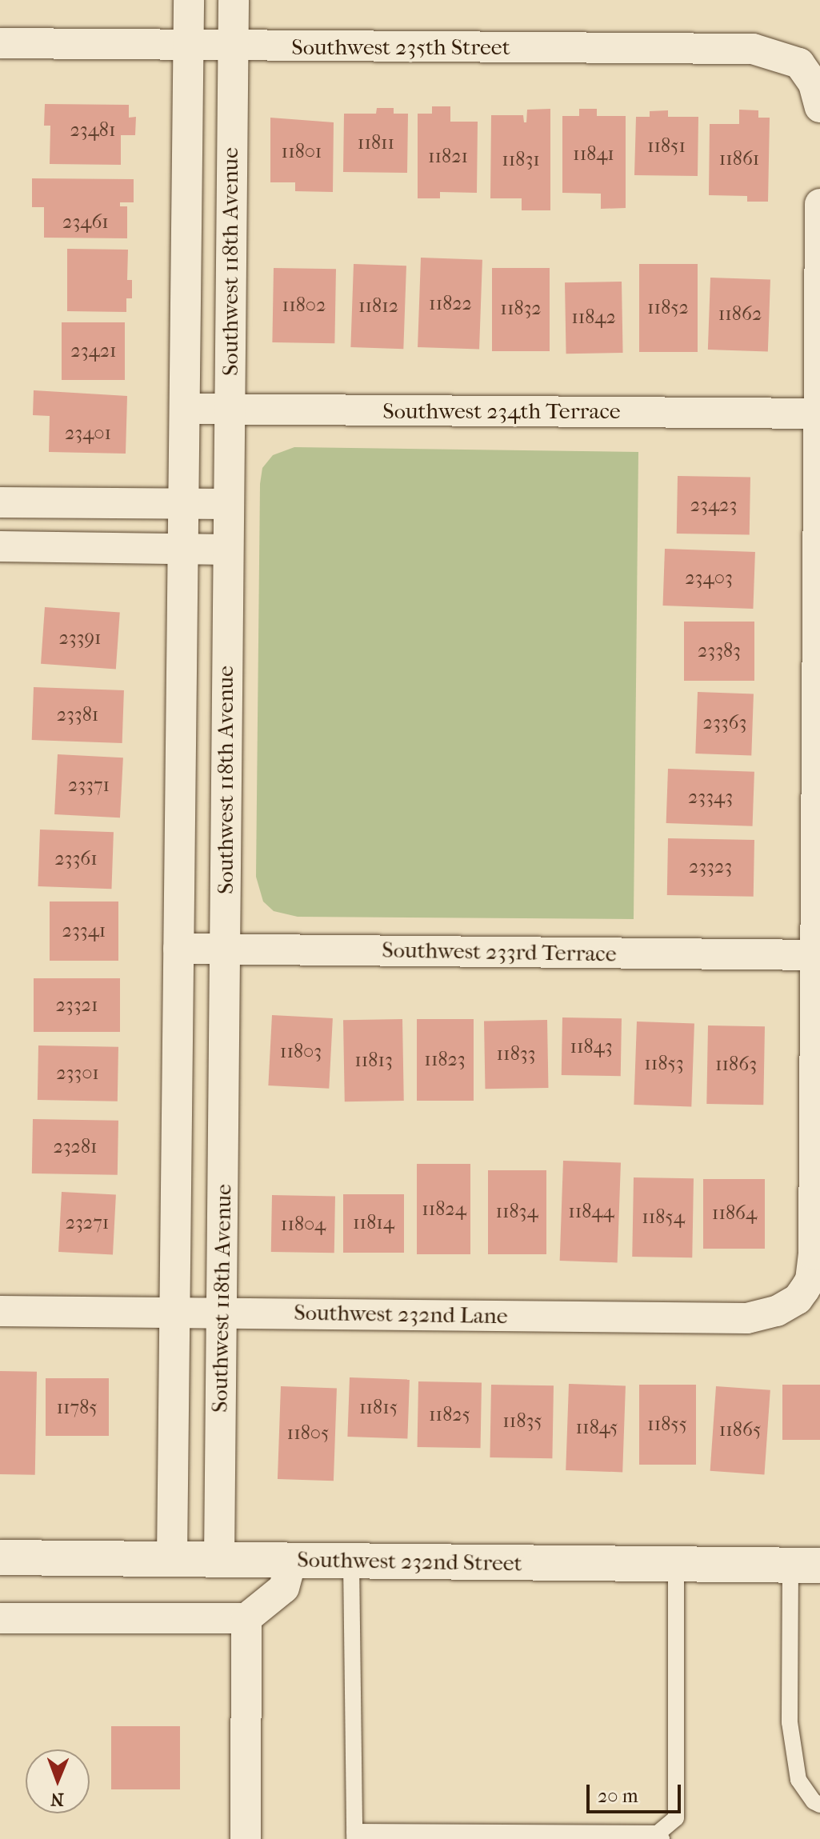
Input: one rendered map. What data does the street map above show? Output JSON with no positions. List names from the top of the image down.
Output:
{
  "streets": {
    "street": [
      "Southwest 235th Street",
      "Southwest 118th Avenue",
      "Southwest 234th Terrace",
      "Southwest 233rd Terrace",
      "Southwest 232nd Lane",
      "Southwest 232nd Street"
    ]
  },
  "crossings": [
    ["Southwest 235th Street", "Southwest 118th Avenue"],
    ["Southwest 118th Avenue", "Southwest 234th Terrace"],
    ["Southwest 118th Avenue", "Southwest 233rd Terrace"],
    ["Southwest 118th Avenue", "Southwest 232nd Lane"],
    ["Southwest 118th Avenue", "Southwest 232nd Street"],
    ["Southwest 233rd Terrace", "Southwest 232nd Lane"]
  ],
  "house_numbers": [
    "23481",
    "11811",
    "11851",
    "11801",
    "11841",
    "11821",
    "11861",
    "11831",
    "23461",
    "11822",
    "11802",
    "11812",
    "11852",
    "11832",
    "11862",
    "11842",
    "23421",
    "23401",
    "23423",
    "23403",
    "23391",
    "23383",
    "23381",
    "23363",
    "23371",
    "23343",
    "23361",
    "23323",
    "23341",
    "23321",
    "11843",
    "11803",
    "11833",
    "11823",
    "11813",
    "11853",
    "11863",
    "23301",
    "23281",
    "11824",
    "11834",
    "11844",
    "11864",
    "11854",
    "23271",
    "11814",
    "11804",
    "11785",
    "11815",
    "11825",
    "11835",
    "11855",
    "11845",
    "11865",
    "11805"
  ],
  "scale_bar": "20 m",
  "north": "bottom"
}
